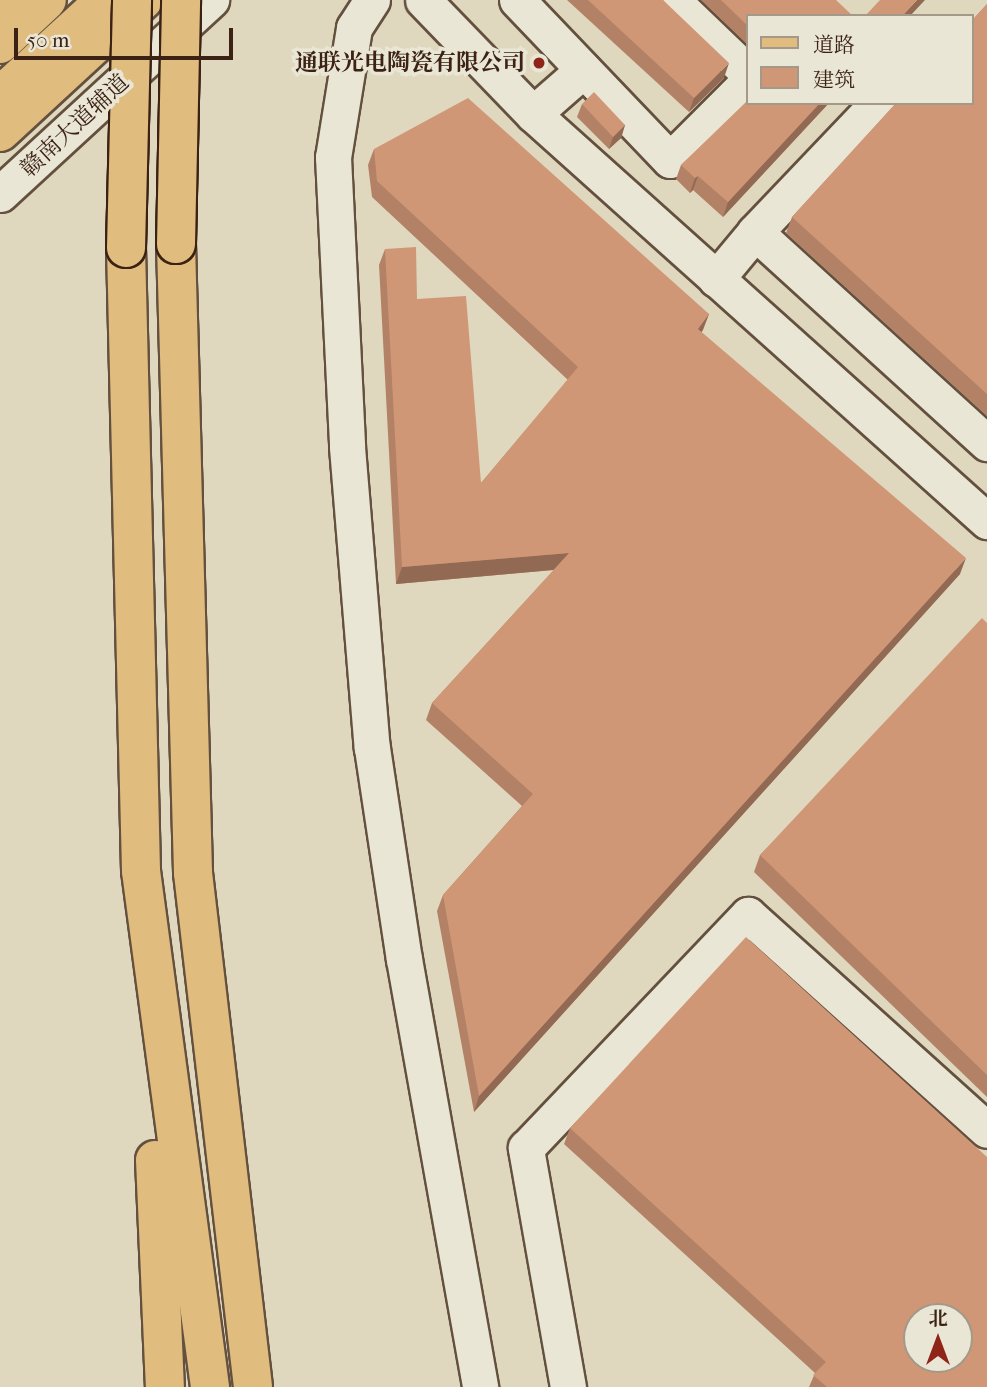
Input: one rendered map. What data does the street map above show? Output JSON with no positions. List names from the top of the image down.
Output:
{
  "streets": {
    "street": ["赣南大道辅道"]
  },
  "places": ["通联光电陶瓷有限公司"],
  "legend": ["道路", "建筑"],
  "scale_bar": "50 m",
  "north": "top"
}
